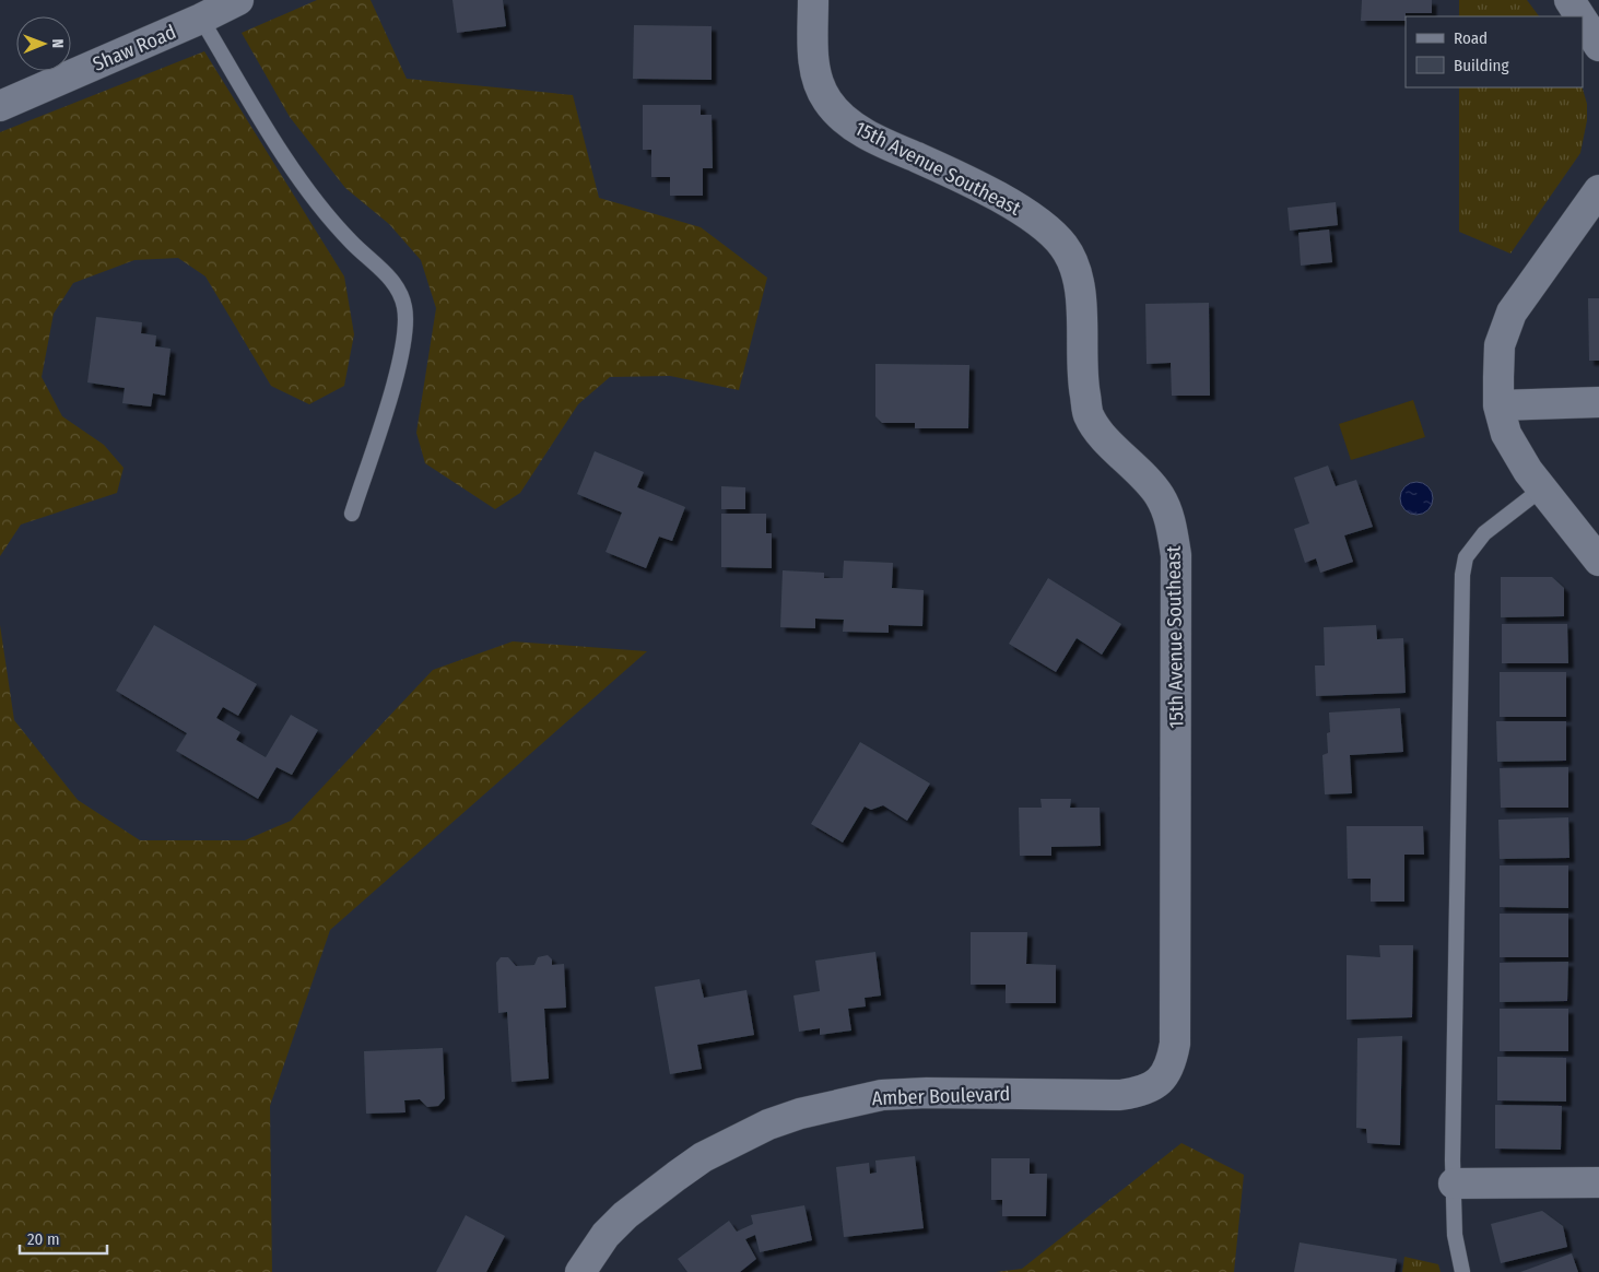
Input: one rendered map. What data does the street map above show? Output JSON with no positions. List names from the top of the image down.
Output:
{
  "streets": {
    "street": ["Shaw Road", "15th Avenue Southeast", "Amber Boulevard"]
  },
  "crossings": [
    ["15th Avenue Southeast", "Amber Boulevard"]
  ],
  "legend": ["Road", "Building"],
  "scale_bar": "20 m",
  "north": "right"
}
